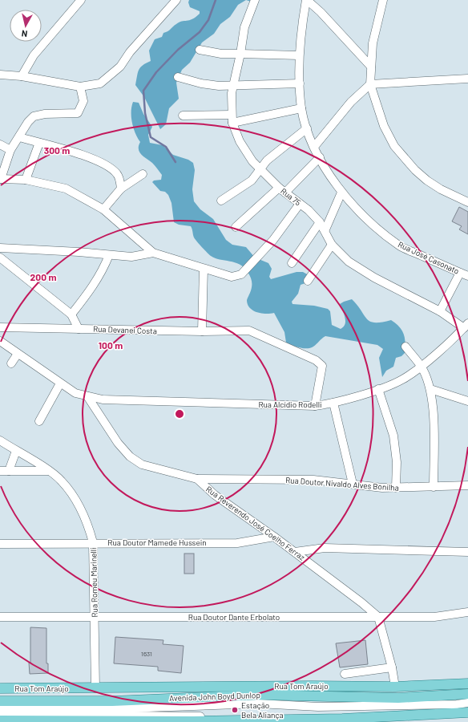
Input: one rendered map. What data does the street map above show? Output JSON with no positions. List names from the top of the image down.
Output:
{
  "streets": {
    "main road": ["Rua Tom Araújo", "Avenida John Boyd Dunlop"],
    "street": [
      "Rua 75",
      "Rua José Casonato",
      "Rua Devanei Costa",
      "Rua Alcídio Rodelli",
      "Rua Doutor Nivaldo Alves Bonilha",
      "Rua Reverendo José Coelho Ferraz",
      "Rua Doutor Mamede Hussein",
      "Rua Romeu Marinelli",
      "Rua Doutor Dante Erbolato"
    ]
  },
  "crossings": [
    ["Rua 75", "Rua Alcídio Rodelli"],
    ["Rua Devanei Costa", "Rua Alcídio Rodelli"],
    ["Rua Alcídio Rodelli", "Rua Reverendo José Coelho Ferraz"],
    ["Rua Doutor Nivaldo Alves Bonilha", "Rua Reverendo José Coelho Ferraz"],
    ["Rua Reverendo José Coelho Ferraz", "Rua Doutor Mamede Hussein"],
    ["Rua Reverendo José Coelho Ferraz", "Rua Doutor Dante Erbolato"],
    ["Rua Doutor Mamede Hussein", "Rua Romeu Marinelli"],
    ["Rua Romeu Marinelli", "Rua Doutor Dante Erbolato"],
    ["Rua Romeu Marinelli", "Rua Tom Araújo"]
  ],
  "places": ["Estação Bela Aliança"],
  "house_numbers": ["1631"],
  "north": "bottom",
  "rings": ["300 m", "200 m", "100 m"]
}
